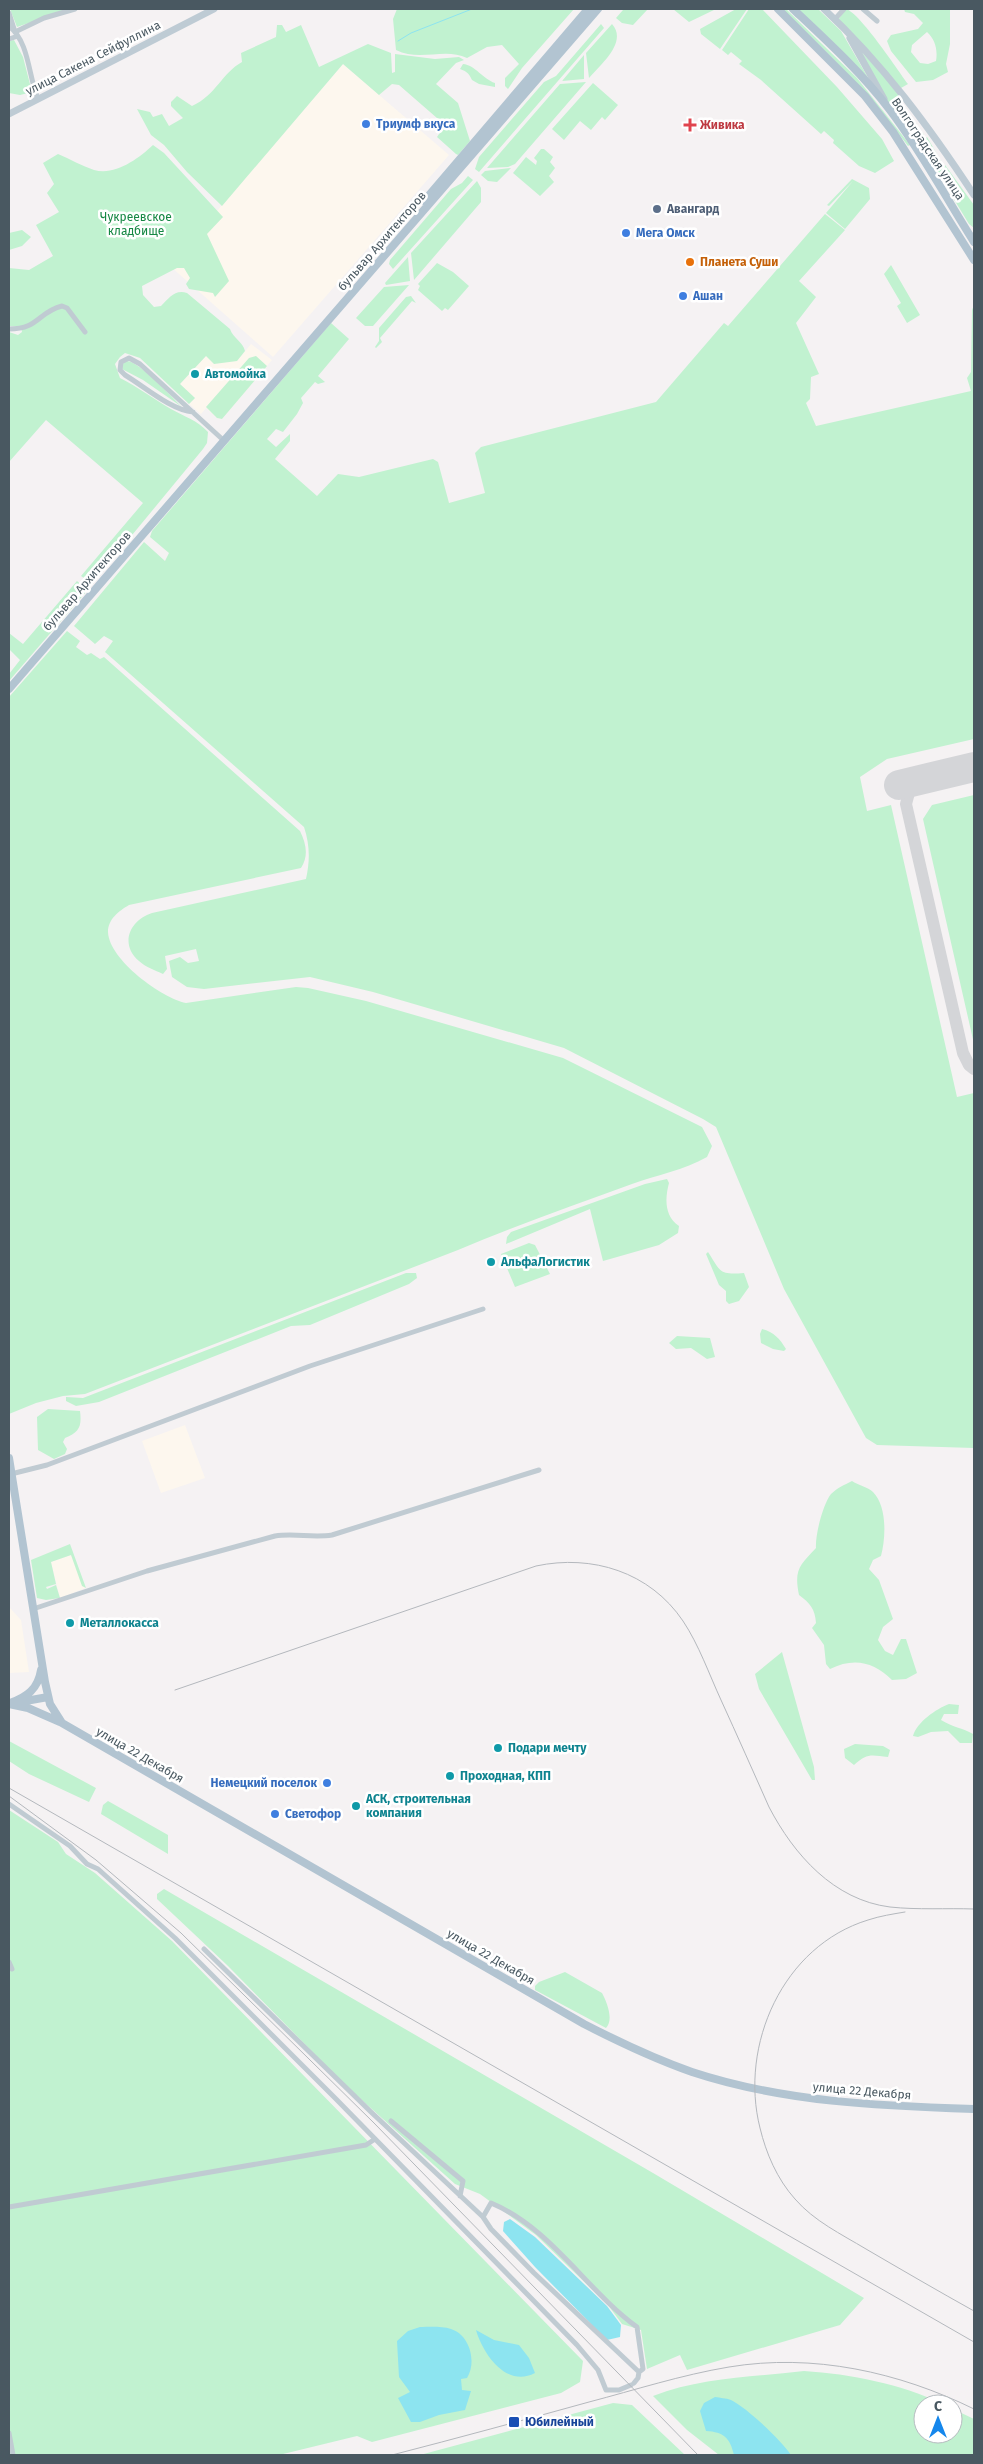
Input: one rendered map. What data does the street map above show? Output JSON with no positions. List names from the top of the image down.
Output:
{
  "streets": {
    "main road": [
      "улица Сакена Сейфуллина",
      "Волгоградская улица",
      "бульвар Архитекторов",
      "улица 22 Декабря"
    ]
  },
  "parks": ["Чукреевское кладбище"],
  "places": {
    "other": [
      "Триумф вкуса",
      "Авангард",
      "Мега Омск",
      "Планета Суши",
      "Ашан",
      "Автомойка",
      "АльфаЛогистик",
      "Металлокасса",
      "Подари мечту",
      "Проходная, КПП",
      "Немецкий поселок",
      "АСК, строительная компания",
      "Светофор"
    ],
    "health": ["Живика"],
    "transit": ["Юбилейный"]
  },
  "north": "top"
}
